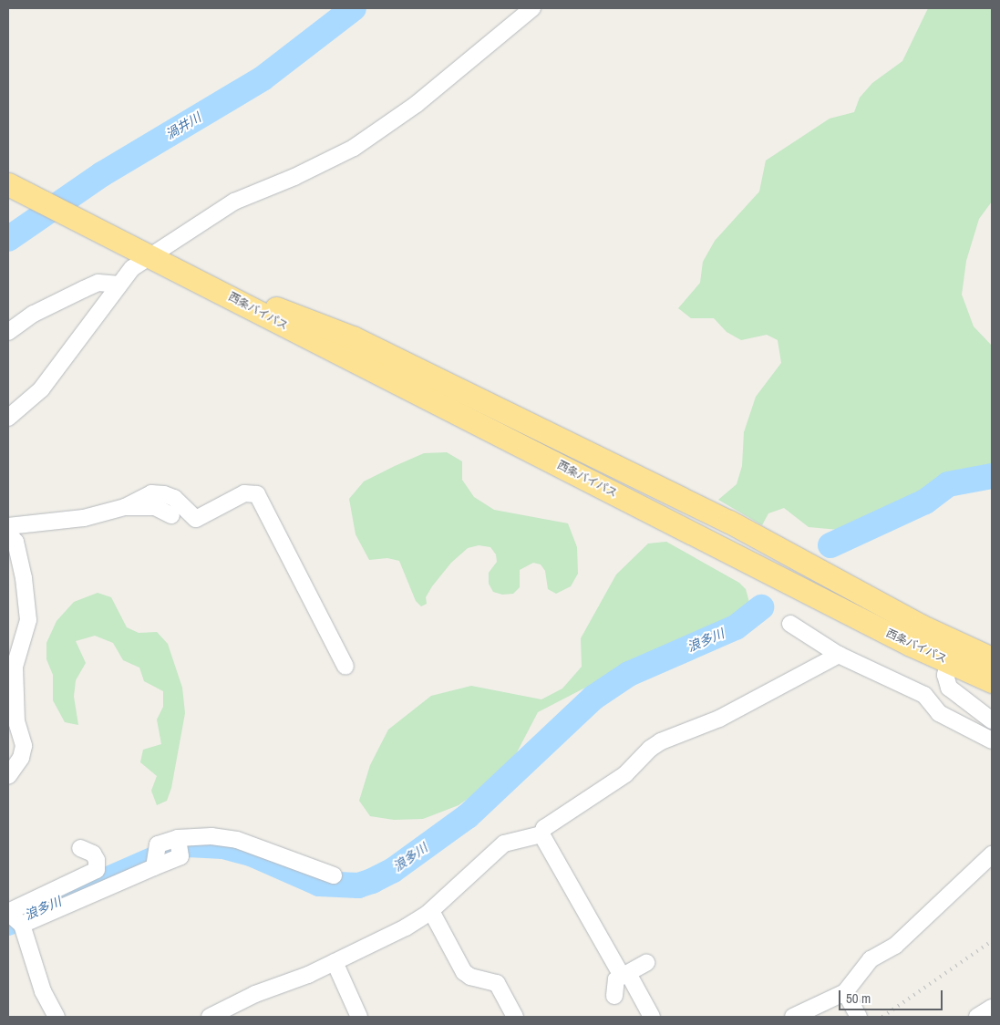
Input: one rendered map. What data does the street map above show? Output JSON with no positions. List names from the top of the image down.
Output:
{
  "streets": {
    "highway": ["西条バイパス"]
  },
  "water": ["渦井川", "浪多川"],
  "scale_bar": "50 m"
}
